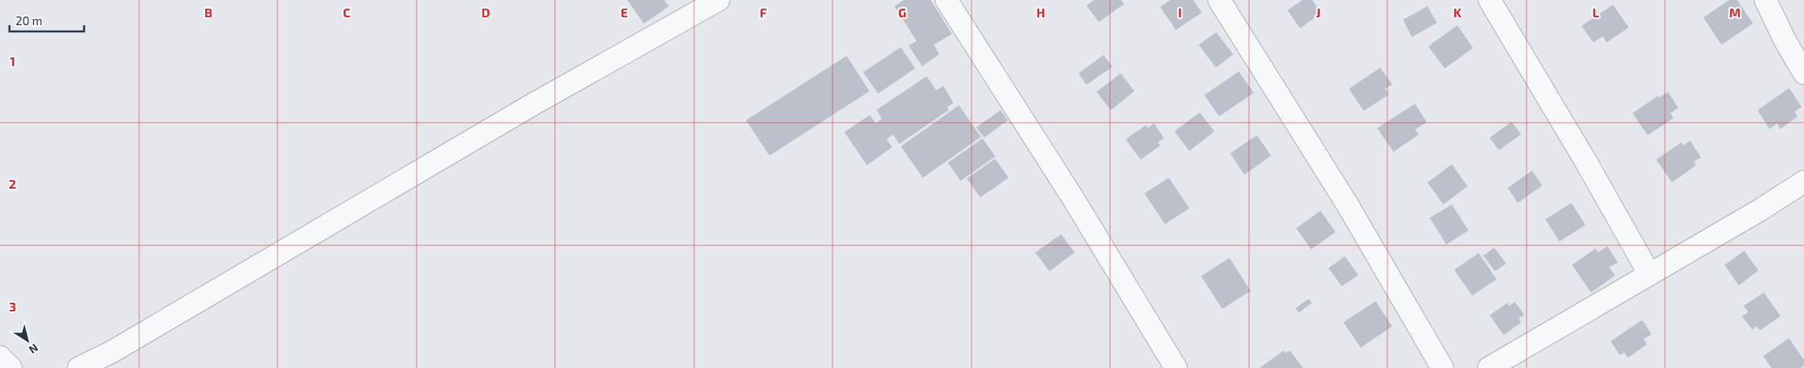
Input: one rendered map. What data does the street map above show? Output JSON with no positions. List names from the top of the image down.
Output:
{
  "scale_bar": "20 m",
  "north": "bottom right",
  "grid": {
    "columns": [
      "B",
      "C",
      "D",
      "E",
      "F",
      "G",
      "H",
      "I",
      "J",
      "K",
      "L",
      "M"
    ],
    "rows": ["1", "2", "3"]
  }
}
